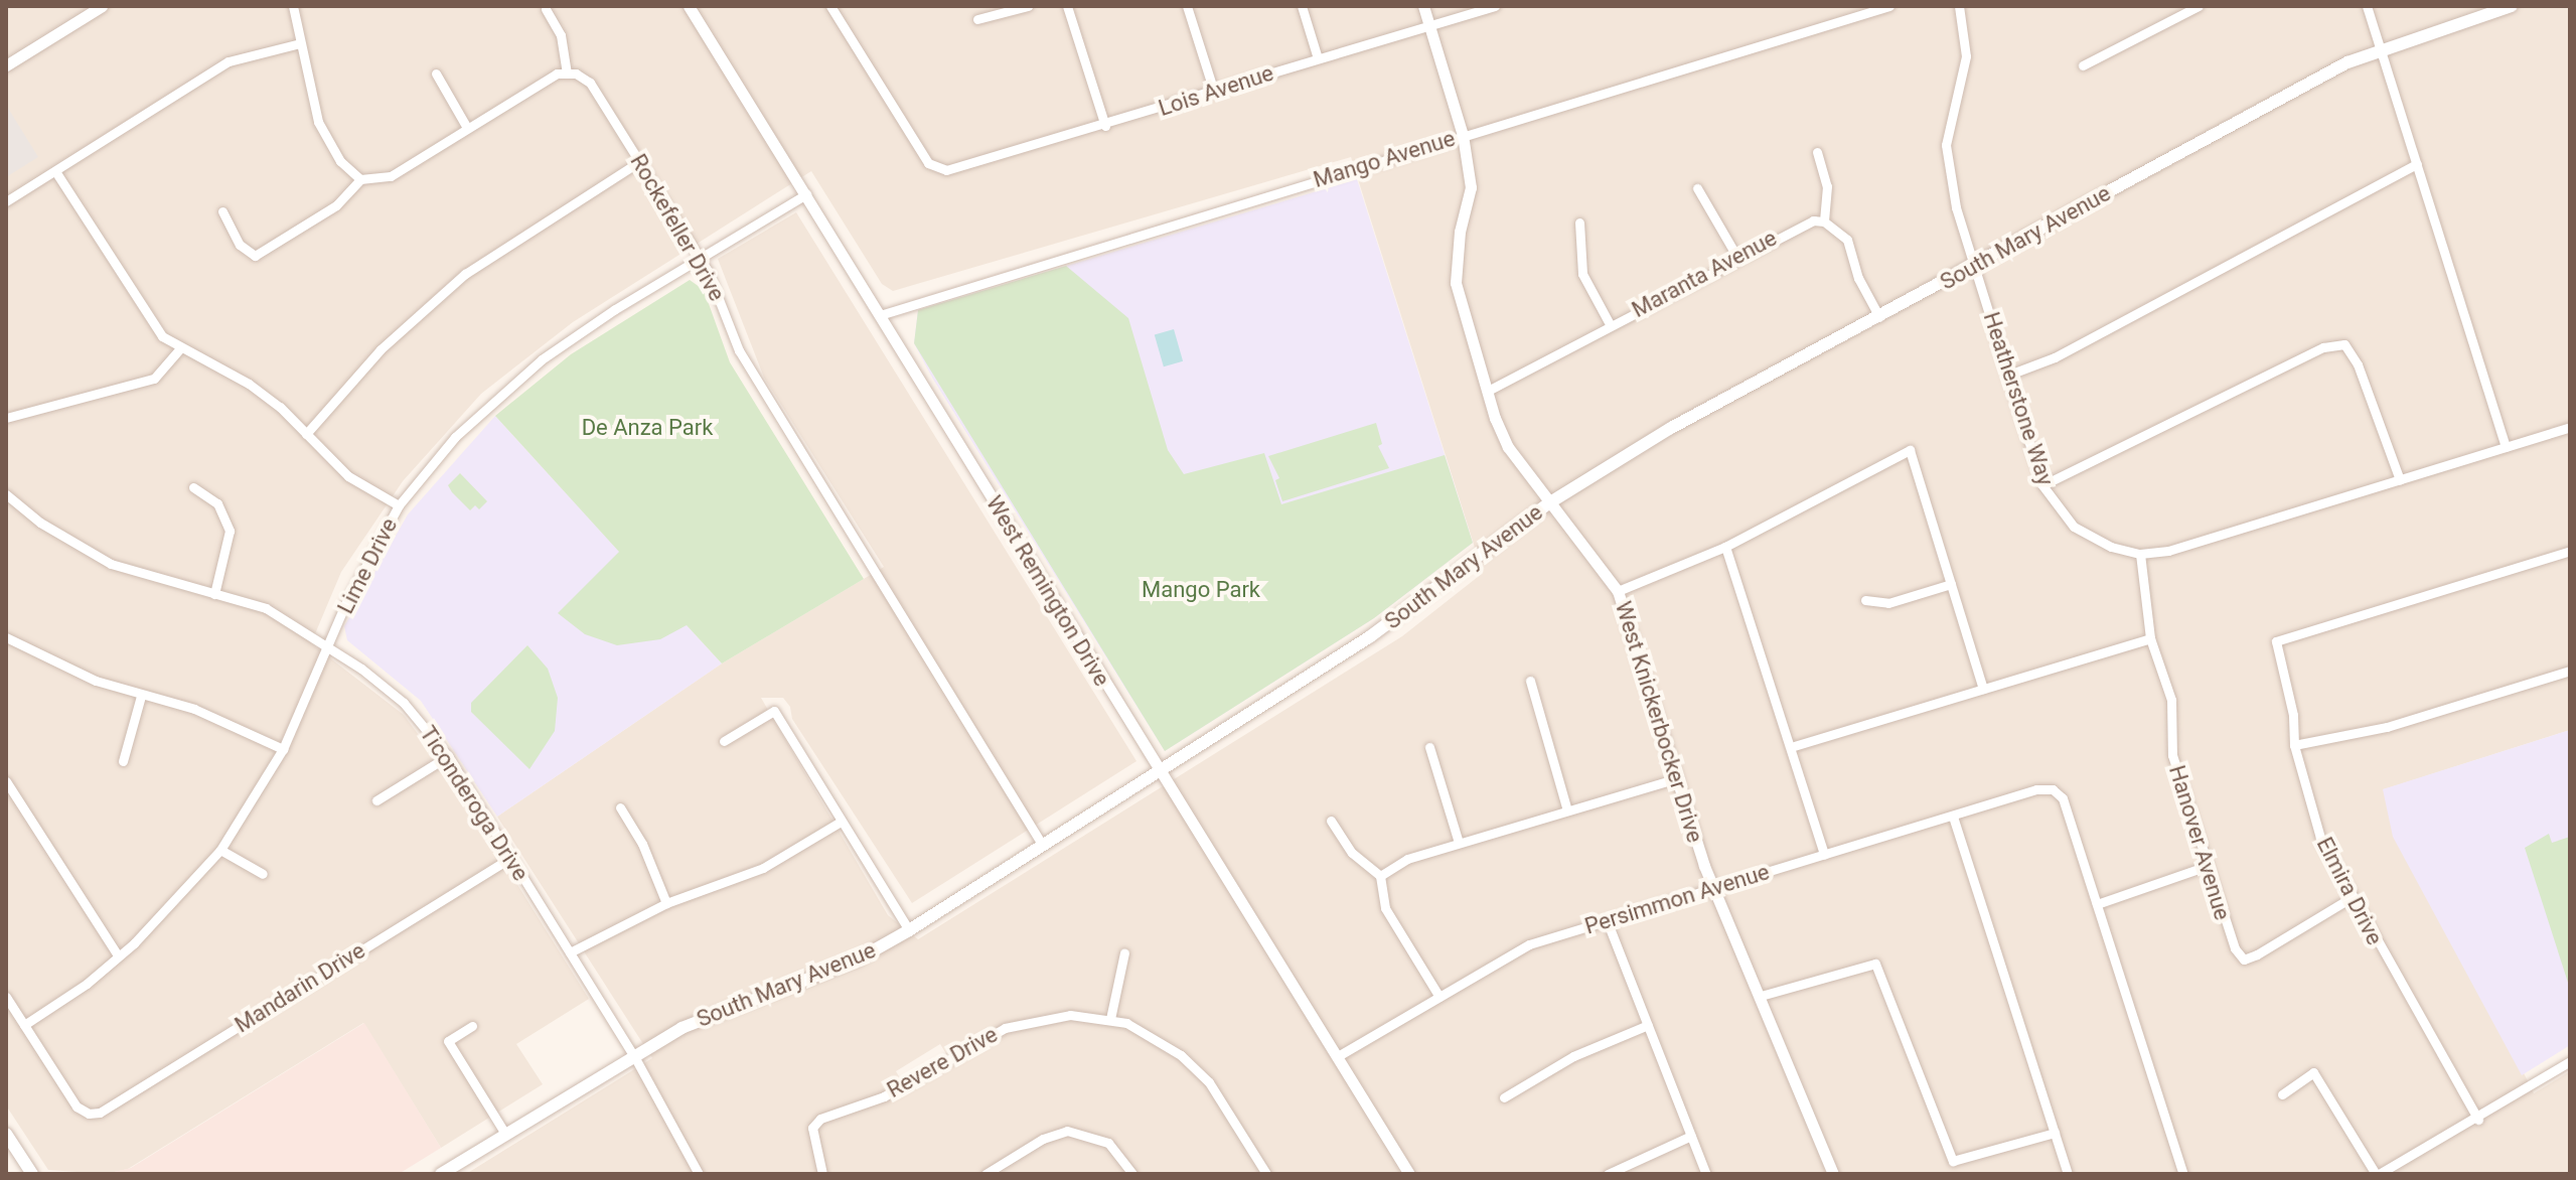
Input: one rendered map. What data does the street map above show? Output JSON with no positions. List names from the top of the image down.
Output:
{
  "streets": {
    "main road": ["South Mary Avenue"],
    "street": [
      "Lois Avenue",
      "Mango Avenue",
      "Rockefeller Drive",
      "Maranta Avenue",
      "Heatherstone Way",
      "Lime Drive",
      "West Remington Drive",
      "West Knickerbocker Drive",
      "Ticonderoga Drive",
      "Hanover Avenue",
      "Elmira Drive",
      "Persimmon Avenue",
      "Mandarin Drive",
      "Revere Drive"
    ]
  },
  "crossings": [
    ["Lois Avenue", "West Knickerbocker Drive"],
    ["Mango Avenue", "West Remington Drive"],
    ["Mango Avenue", "West Knickerbocker Drive"],
    ["Rockefeller Drive", "South Mary Avenue"],
    ["Rockefeller Drive", "Lime Drive"],
    ["South Mary Avenue", "Heatherstone Way"],
    ["South Mary Avenue", "West Remington Drive"],
    ["South Mary Avenue", "West Knickerbocker Drive"],
    ["South Mary Avenue", "Ticonderoga Drive"],
    ["Maranta Avenue", "West Knickerbocker Drive"],
    ["Heatherstone Way", "Hanover Avenue"],
    ["Lime Drive", "West Remington Drive"],
    ["Lime Drive", "Ticonderoga Drive"],
    ["Lime Drive", "Mandarin Drive"],
    ["West Remington Drive", "Persimmon Avenue"],
    ["West Knickerbocker Drive", "Persimmon Avenue"],
    ["Ticonderoga Drive", "Mandarin Drive"],
    ["Hanover Avenue", "Elmira Drive"]
  ],
  "parks": ["De Anza Park", "Mango Park"]
}
